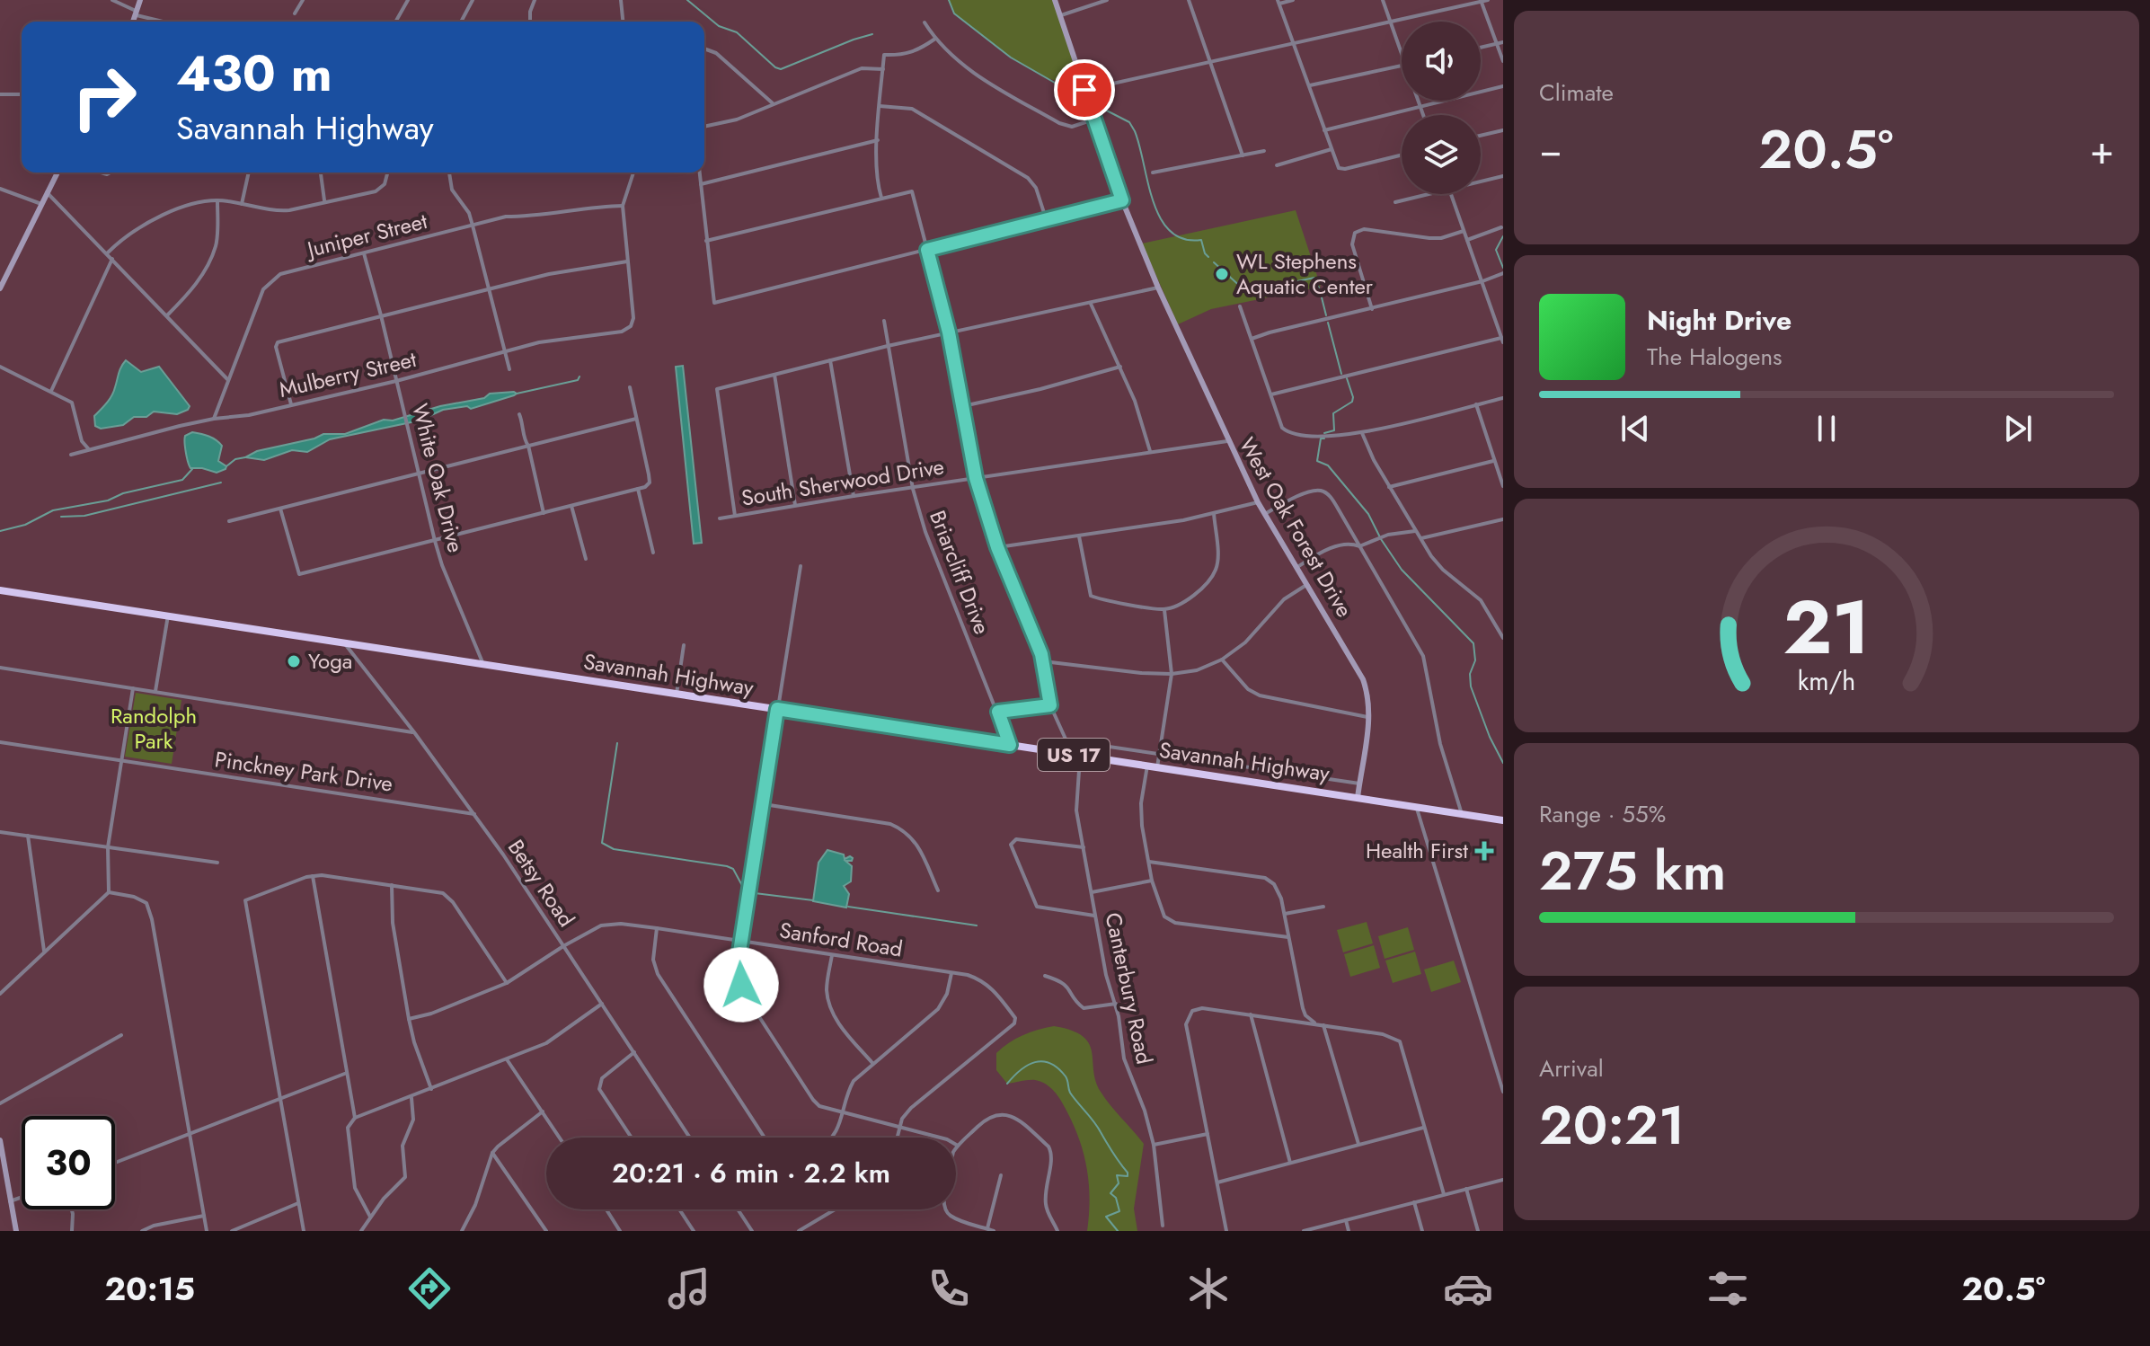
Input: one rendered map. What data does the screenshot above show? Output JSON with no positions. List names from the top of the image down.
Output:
{
  "streets": {
    "highway": ["Savannah Highway", "US 17"],
    "main road": ["West Oak Forest Drive"],
    "street": [
      "Juniper Street",
      "Mulberry Street",
      "White Oak Drive",
      "South Sherwood Drive",
      "Briarcliff Drive",
      "Pinckney Park Drive",
      "Betsy Road",
      "Sanford Road",
      "Canterbury Road"
    ]
  },
  "crossings": [
    ["Juniper Street", "Mulberry Street"],
    ["Juniper Street", "White Oak Drive"],
    ["Mulberry Street", "White Oak Drive"],
    ["White Oak Drive", "Savannah Highway"],
    ["South Sherwood Drive", "West Oak Forest Drive"],
    ["South Sherwood Drive", "Briarcliff Drive"],
    ["West Oak Forest Drive", "Savannah Highway"],
    ["Briarcliff Drive", "Savannah Highway"],
    ["Savannah Highway", "Betsy Road"],
    ["Savannah Highway", "Canterbury Road"],
    ["Pinckney Park Drive", "Betsy Road"],
    ["Betsy Road", "Sanford Road"]
  ],
  "parks": ["Randolph Park"],
  "places": {
    "other": ["WL Stephens Aquatic Center", "Yoga"],
    "health": ["Health First"]
  },
  "page": {
    "tile": [
      "Climate",
      ["Range · 55%", "275 km"],
      ["Arrival", "20:21"]
    ],
    "turn": ["430 m", "Savannah Highway"],
    "heat": ["−", "20.5°", "+"],
    "song": ["Night Drive", "The Halogens"],
    "limit": "30",
    "trip": "20:21 · 6 min · 2.2 km",
    "tabs": ["20:15", "20.5°"],
    "gauge": ["21", "km/h"]
  }
}
